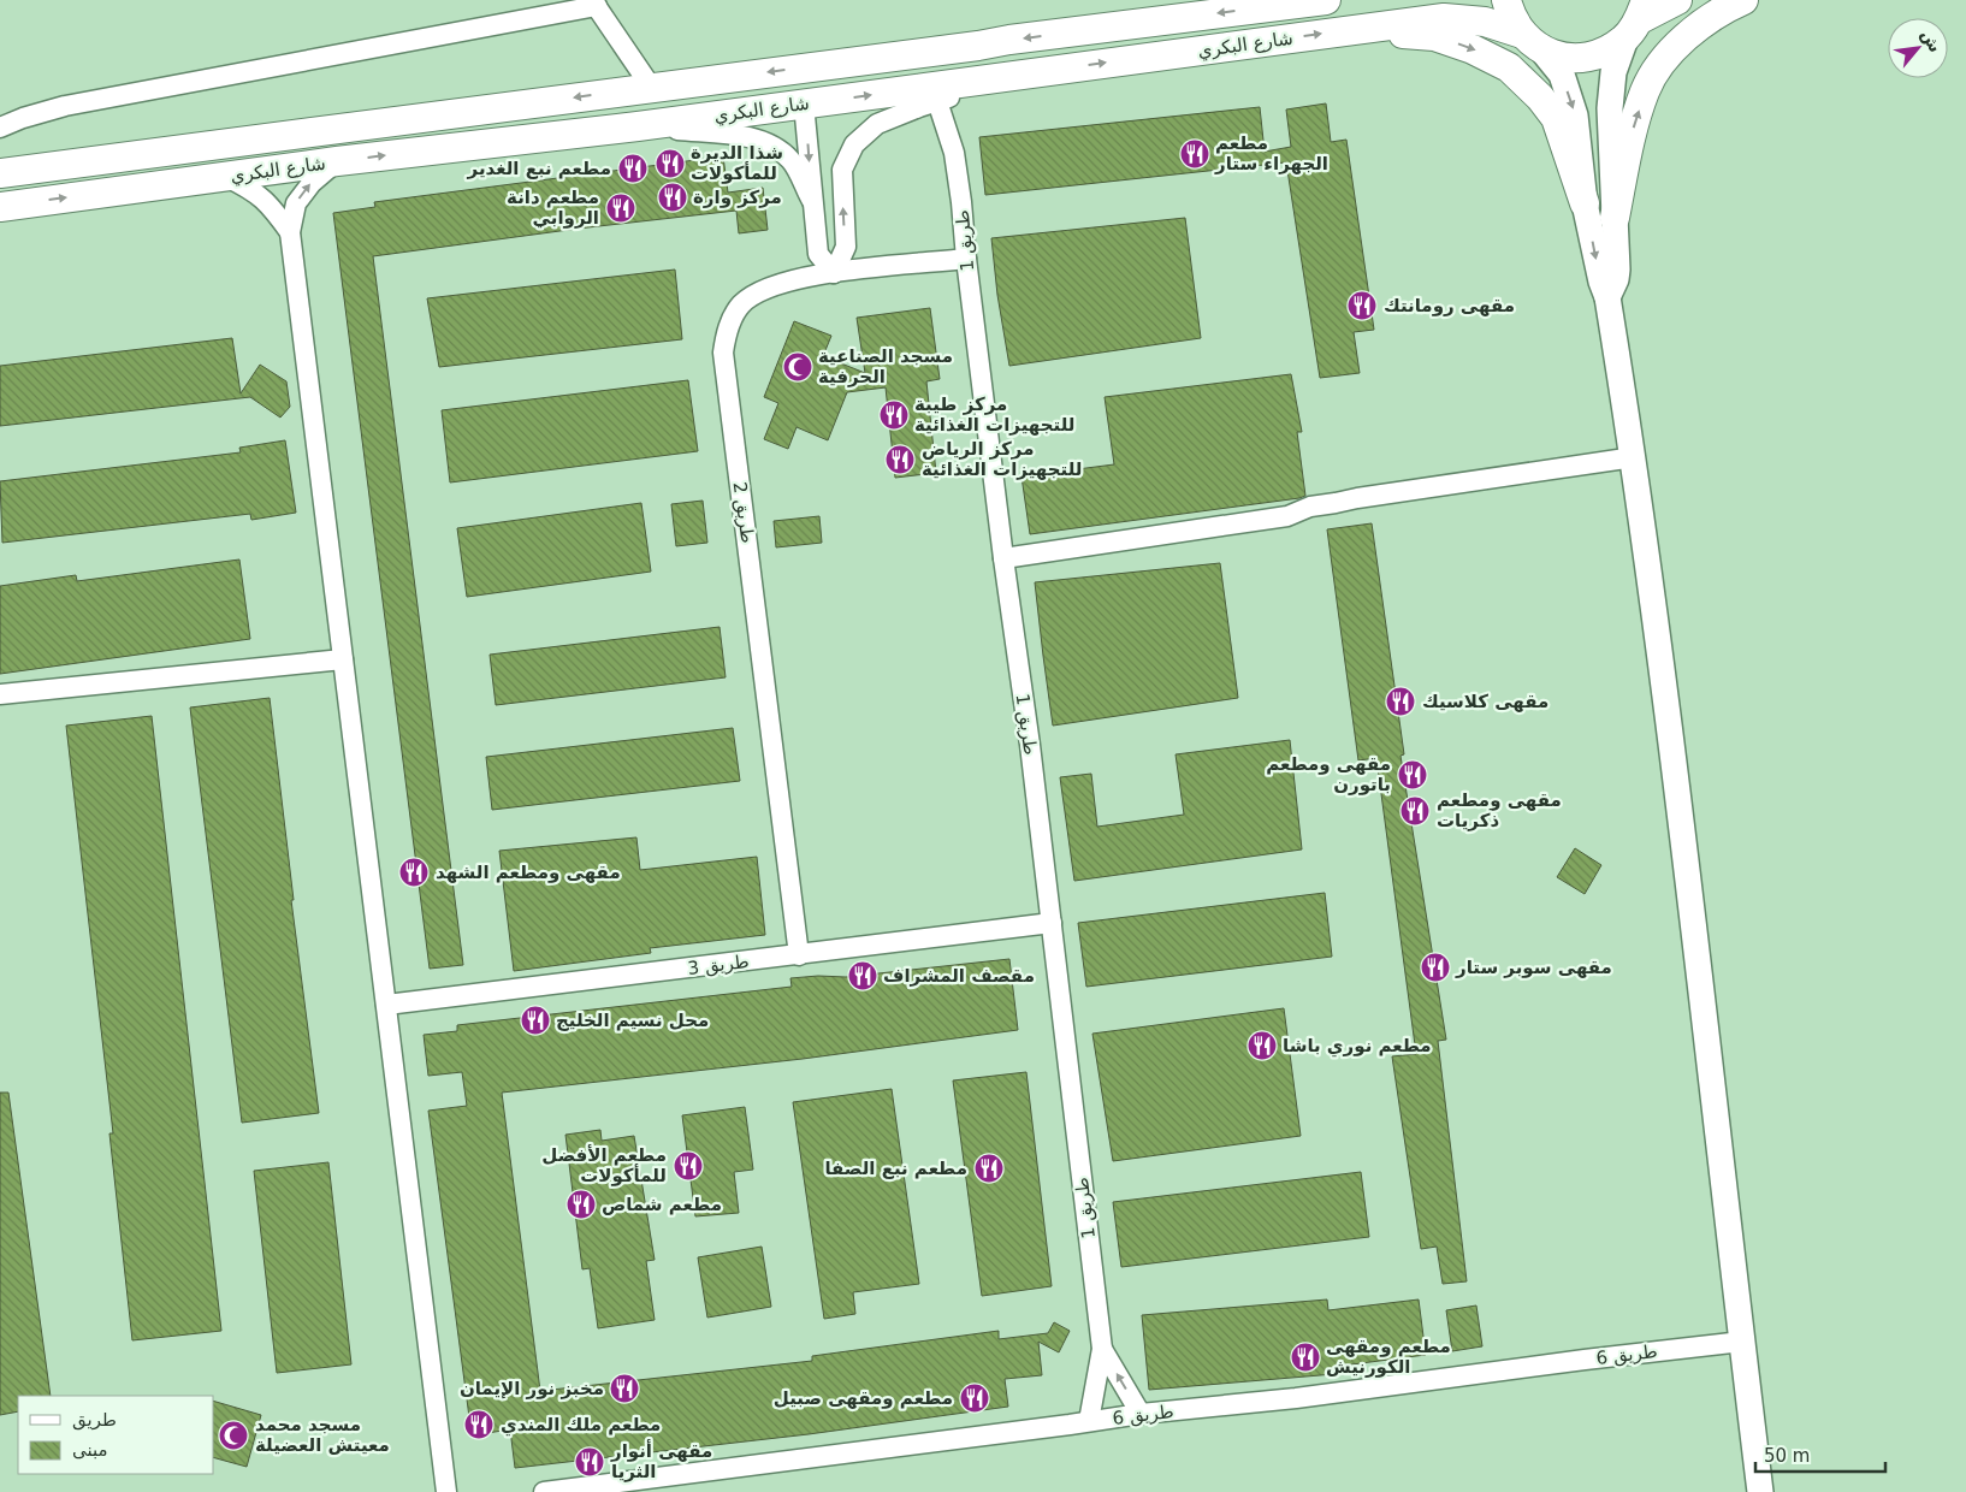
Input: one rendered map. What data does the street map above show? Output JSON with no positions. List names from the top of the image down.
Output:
{
  "streets": {
    "main road": ["شارع البكري"],
    "street": [
      "طريق 1",
      "طريق 2",
      "طريق 3",
      "طريق 6"
    ]
  },
  "crossings": [
    ["طريق 1", "طريق 2"],
    ["طريق 1", "طريق 3"],
    ["طريق 1", "طريق 6"],
    ["طريق 2", "طريق 3"]
  ],
  "places": {
    "restaurant": [
      "مطعم الجهراء ستار",
      "شذا الديرة للمأكولات",
      "مطعم نبع الغدير",
      "مركز وارة",
      "مطعم دانة الروابي",
      "مقهى رومانتك",
      "مركز طيبة للتجهيزات الغذائية",
      "مركز الرياض للتجهيزات الغذائية",
      "مقهى كلاسيك",
      "مقهى ومطعم باتورن",
      "مقهى ومطعم ذكريات",
      "مقهى ومطعم الشهد",
      "مقهى سوبر ستار",
      "مقصف المشراف",
      "محل نسيم الخليج",
      "مطعم نوري باشا",
      "مطعم الأفضل للمأكولات",
      "مطعم نبع الصفا",
      "مطعم شماص",
      "مطعم ومقهى الكورنيش",
      "مخبز نور الإيمان",
      "مطعم ومقهى صبيل",
      "مطعم ملك المندي",
      "مقهى أنوار الثريا"
    ],
    "mosque": ["مسجد الصناعية الحرفية", "مسجد محمد معيتش العضيلة"]
  },
  "legend": ["طريق", "مبنى"],
  "scale_bar": "50 m",
  "north": "top right"
}
